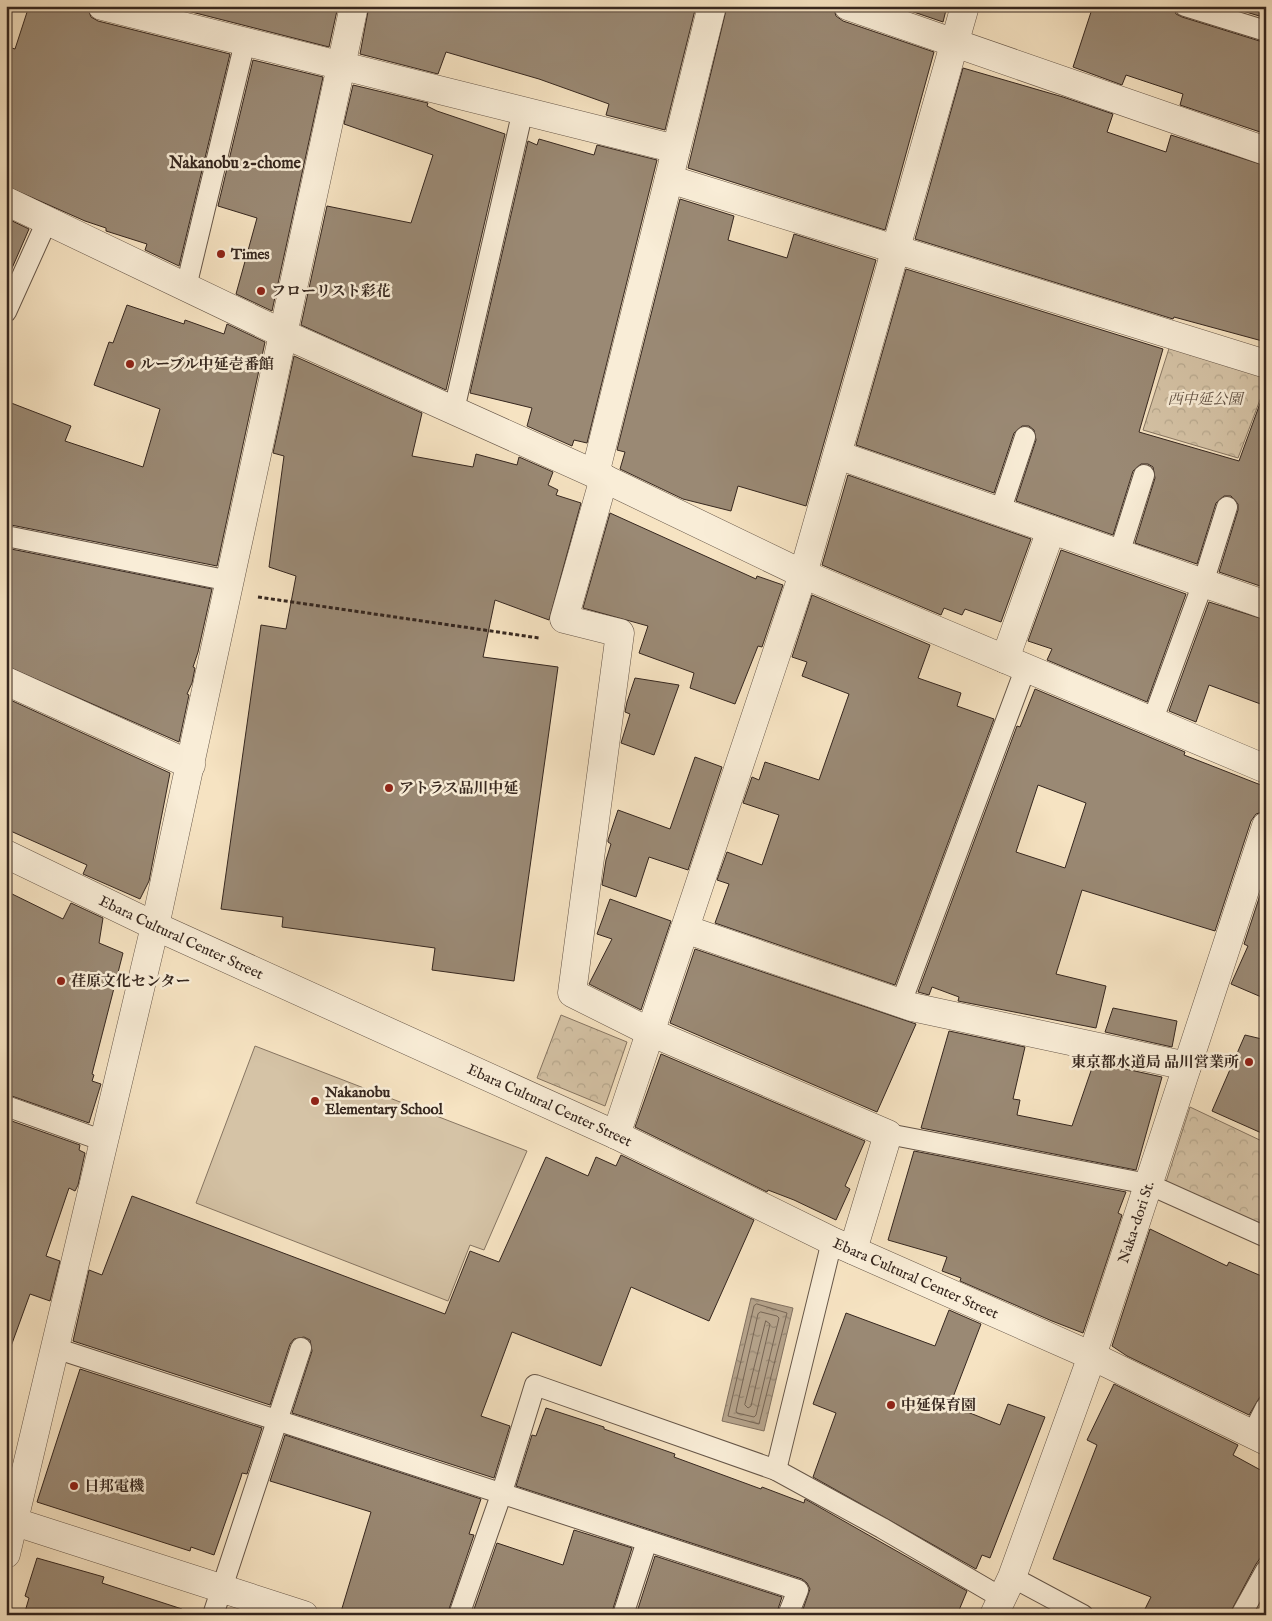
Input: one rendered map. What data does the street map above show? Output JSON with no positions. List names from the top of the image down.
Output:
{
  "streets": {
    "street": ["Ebara Cultural Center Street", "Naka-dori St."]
  },
  "crossings": [
    ["Ebara Cultural Center Street", "Naka-dori St."]
  ],
  "districts": ["Nakanobu 2-chome"],
  "parks": ["西中延公園"],
  "places": [
    "Times",
    "フローリスト彩花",
    "ルーブル中延壱番館",
    "アトラス品川中延",
    "荏原文化センター",
    "東京都水道局 品川営業所",
    "Nakanobu Elementary School",
    "中延保育園",
    "日邦電機"
  ]
}
